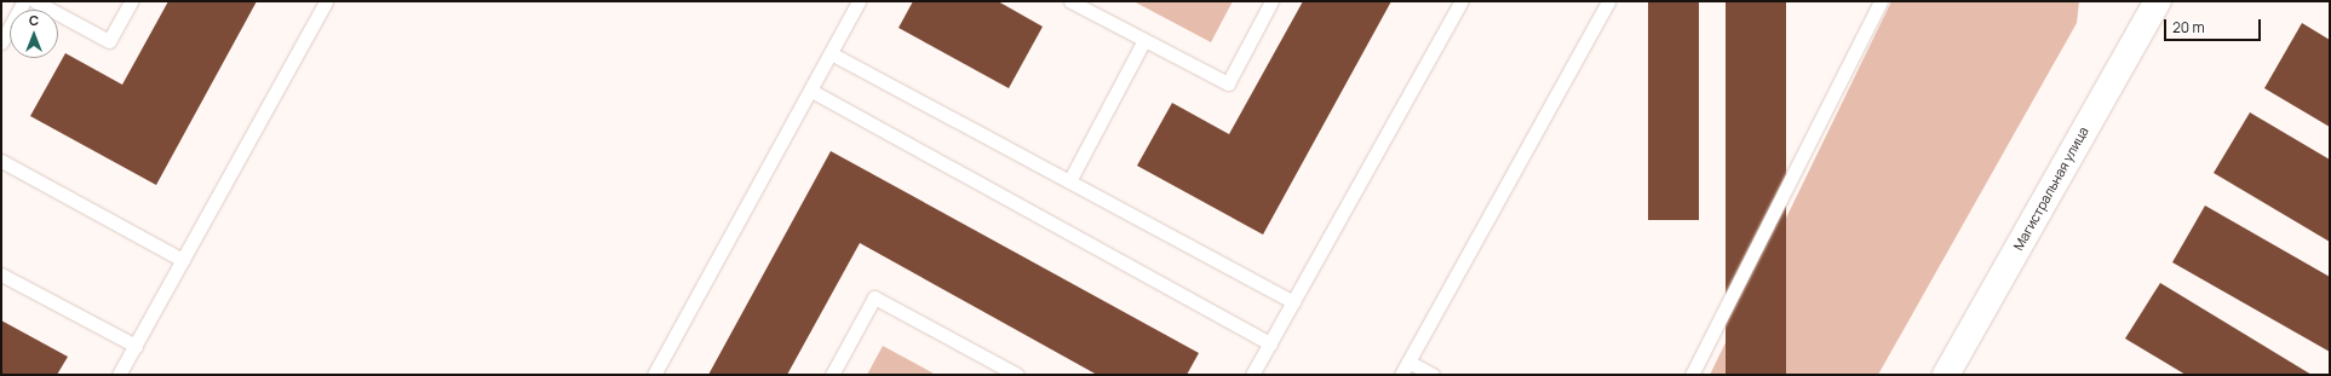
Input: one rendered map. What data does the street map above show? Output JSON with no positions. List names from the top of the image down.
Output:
{
  "streets": {
    "main road": ["Магистральная улица"]
  },
  "scale_bar": "20 m",
  "north": "top"
}
